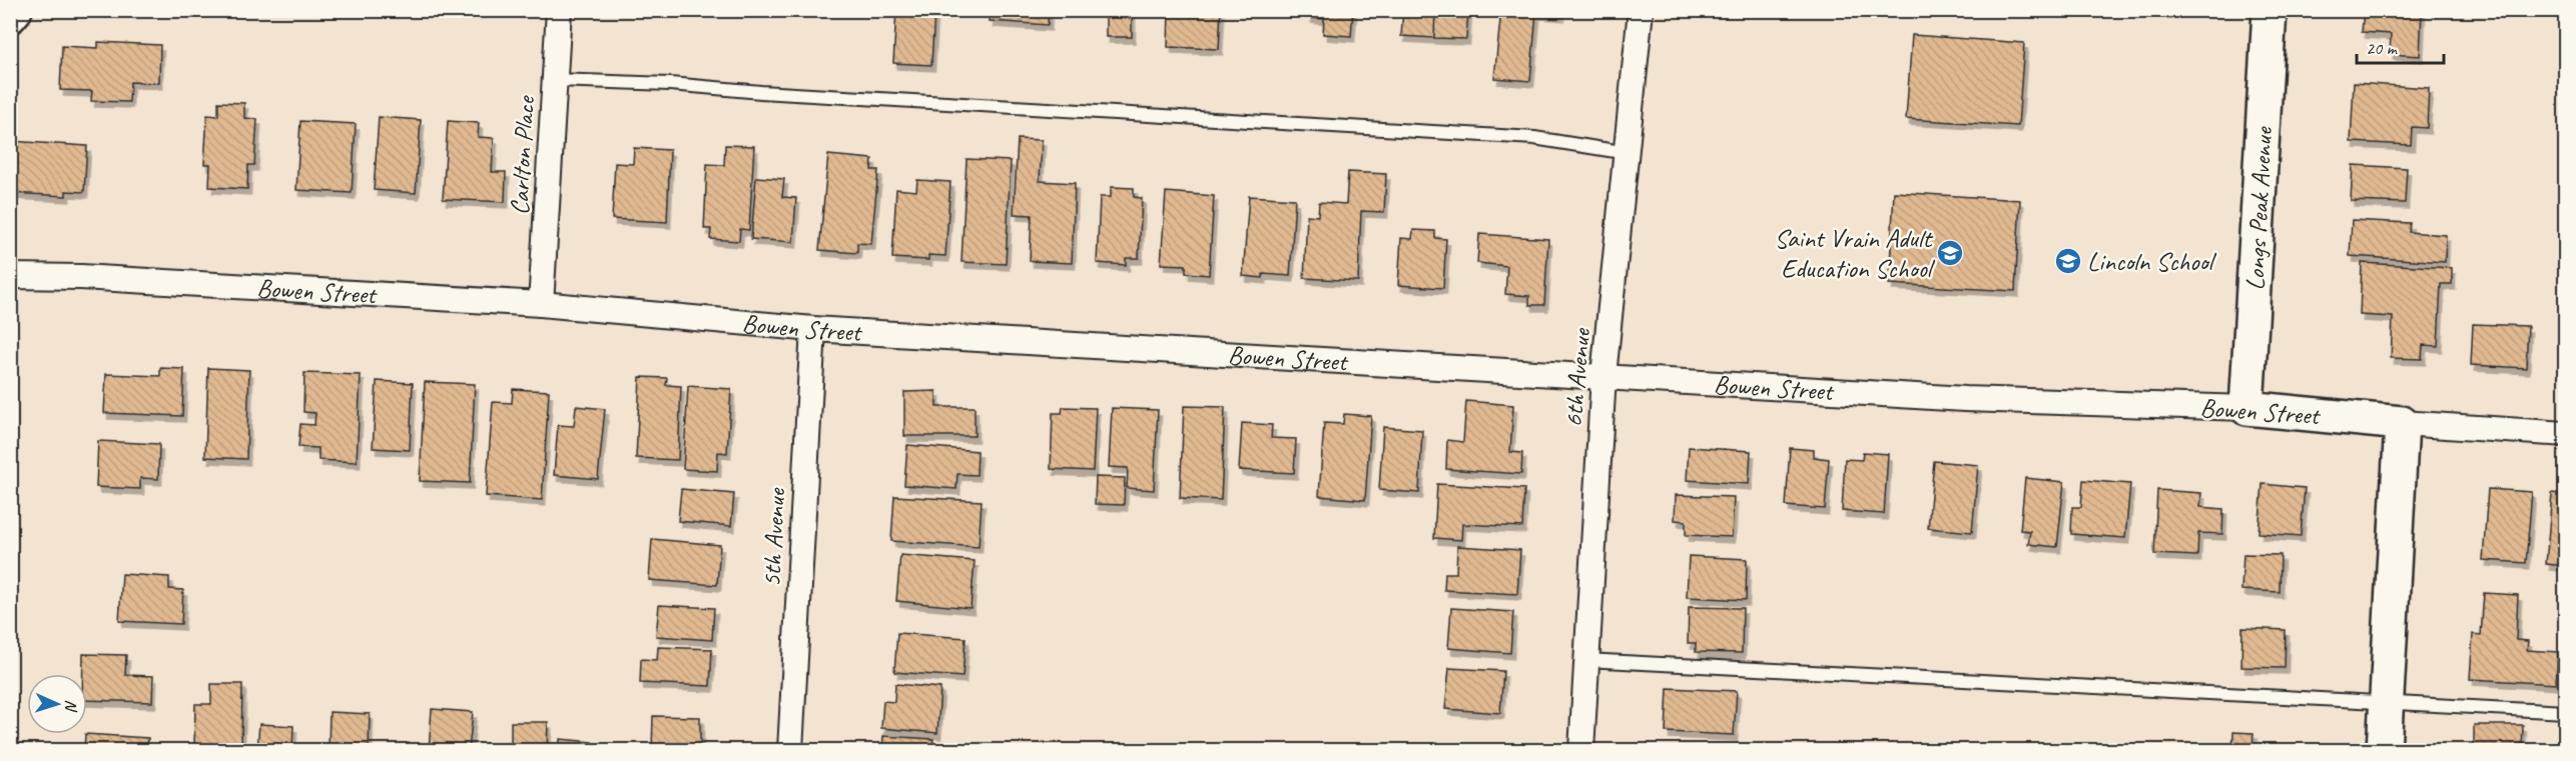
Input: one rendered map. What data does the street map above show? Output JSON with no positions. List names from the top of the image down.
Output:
{
  "streets": {
    "street": [
      "Carlton Place",
      "Longs Peak Avenue",
      "Bowen Street",
      "6th Avenue",
      "5th Avenue"
    ]
  },
  "crossings": [
    ["Carlton Place", "Bowen Street"],
    ["Longs Peak Avenue", "Bowen Street"],
    ["Bowen Street", "6th Avenue"],
    ["Bowen Street", "5th Avenue"]
  ],
  "places": {
    "school or university": ["Saint Vrain Adult Education School", "Lincoln School"]
  },
  "scale_bar": "20 m",
  "north": "right"
}
